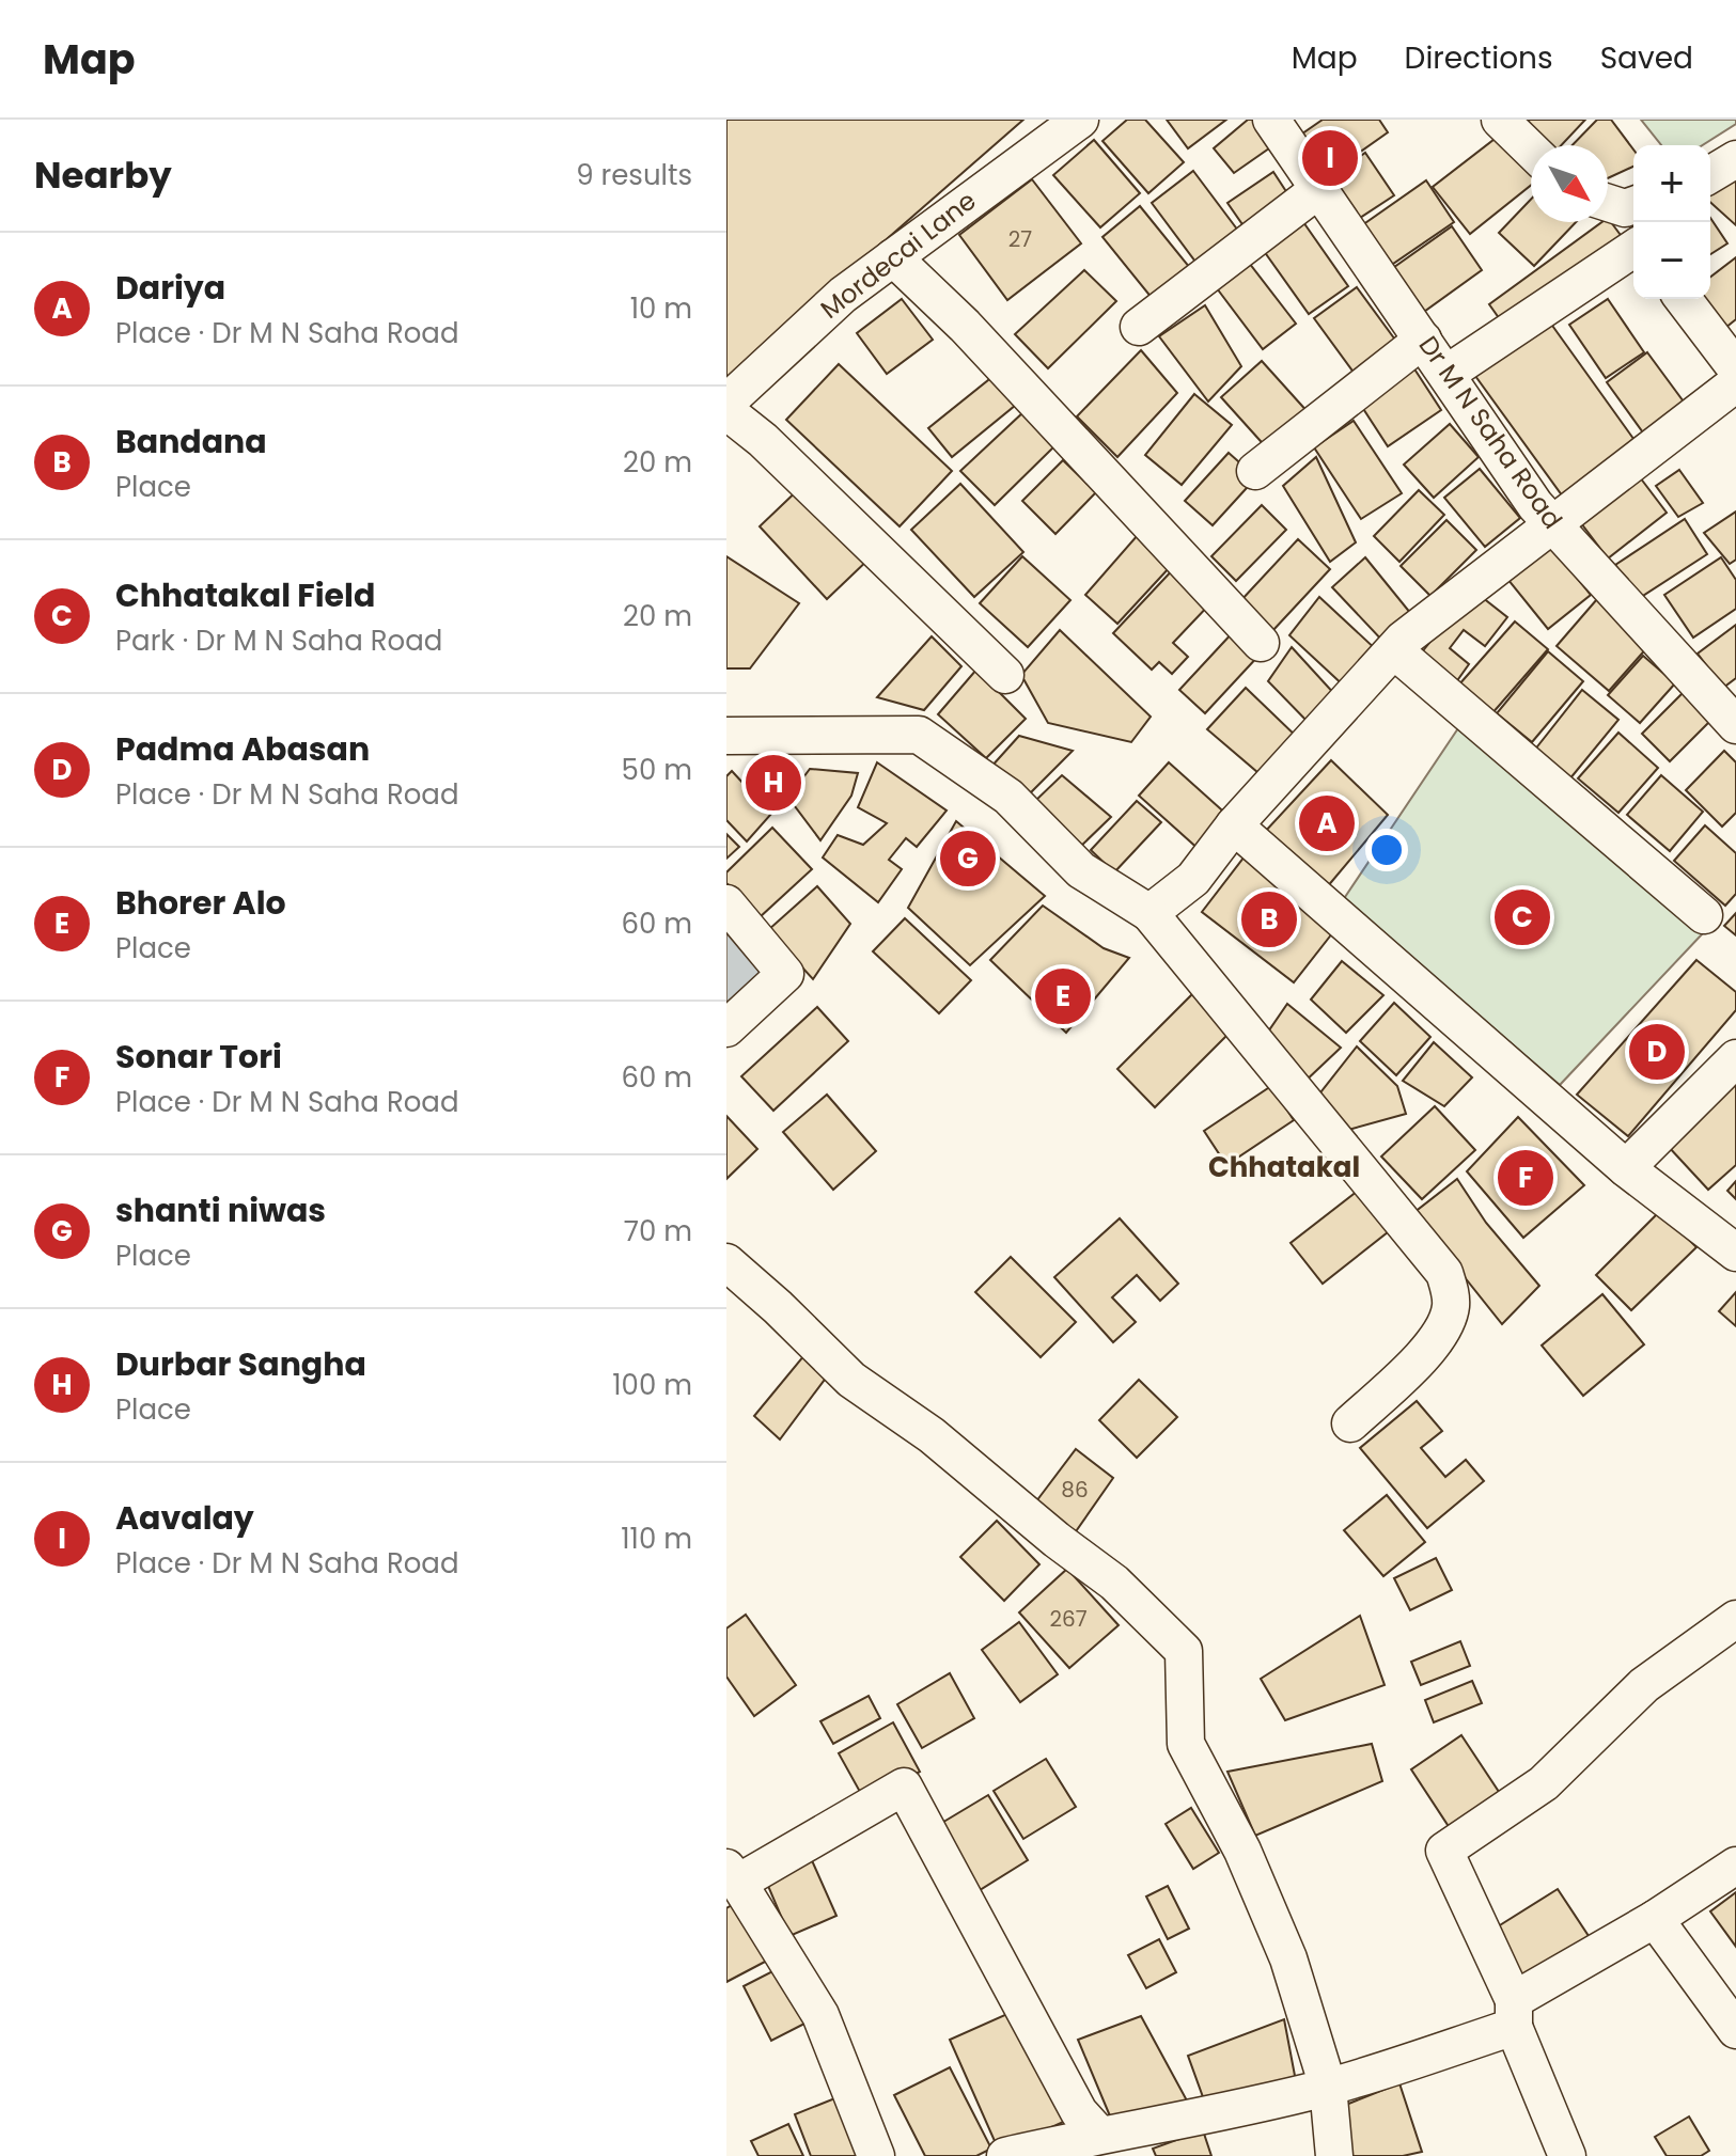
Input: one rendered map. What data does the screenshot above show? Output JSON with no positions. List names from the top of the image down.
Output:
{
  "streets": {
    "street": ["Mordecai Lane", "Dr M N Saha Road"]
  },
  "districts": ["Chhatakal"],
  "house_numbers": ["27", "86", "267"],
  "north": "bottom right",
  "page": {
    "header": "Map",
    "nav": ["Map", "Directions", "Saved"],
    "heading": ["Nearby", "9 results"],
    "pins": [
      "I",
      "H",
      "A",
      "G",
      "C",
      "B",
      "E",
      "D",
      "F"
    ],
    "map_buttons": ["+", "−"],
    "list": [
      {
        "mark": "A",
        "name": "Dariya",
        "note": "Place · Dr M N Saha Road",
        "value": "10 m"
      },
      {
        "mark": "B",
        "name": "Bandana",
        "note": "Place",
        "value": "20 m"
      },
      {
        "mark": "C",
        "name": "Chhatakal Field",
        "note": "Park · Dr M N Saha Road",
        "value": "20 m"
      },
      {
        "mark": "D",
        "name": "Padma Abasan",
        "note": "Place · Dr M N Saha Road",
        "value": "50 m"
      },
      {
        "mark": "E",
        "name": "Bhorer Alo",
        "note": "Place",
        "value": "60 m"
      },
      {
        "mark": "F",
        "name": "Sonar Tori",
        "note": "Place · Dr M N Saha Road",
        "value": "60 m"
      },
      {
        "mark": "G",
        "name": "shanti niwas",
        "note": "Place",
        "value": "70 m"
      },
      {
        "mark": "H",
        "name": "Durbar Sangha",
        "note": "Place",
        "value": "100 m"
      },
      {
        "mark": "I",
        "name": "Aavalay",
        "note": "Place · Dr M N Saha Road",
        "value": "110 m"
      }
    ]
  }
}
